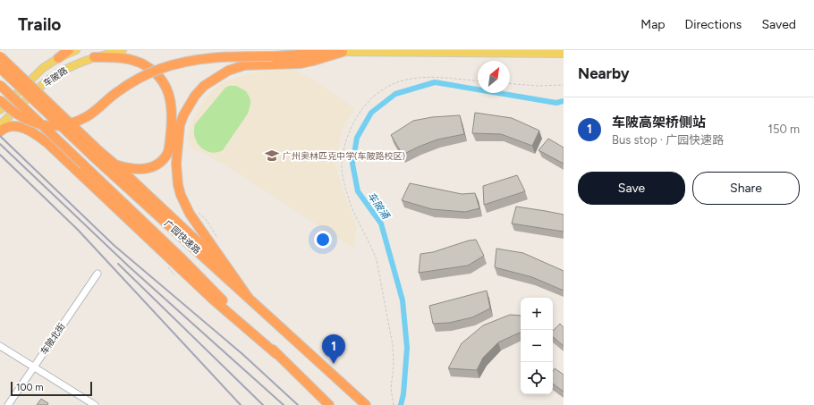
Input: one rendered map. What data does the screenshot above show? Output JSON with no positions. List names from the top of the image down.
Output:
{
  "streets": {
    "highway": ["广园快速路"],
    "main road": ["车陂路"],
    "street": ["车陂北街"]
  },
  "water": ["车陂涌"],
  "places": {
    "school or university": ["广州奥林匹克中学(车陂路校区)"]
  },
  "scale_bar": "100 m",
  "north": "top right",
  "page": {
    "header": "Trailo",
    "nav": ["Map", "Directions", "Saved"],
    "heading": "Nearby",
    "list": [
      {
        "mark": "1",
        "name": "车陂高架桥侧站",
        "note": "Bus stop · 广园快速路",
        "value": "150 m"
      }
    ],
    "buttons": ["Save", "Share"],
    "map_buttons": ["+", "−"],
    "pins": "1",
    "scale": "100 m"
  }
}
